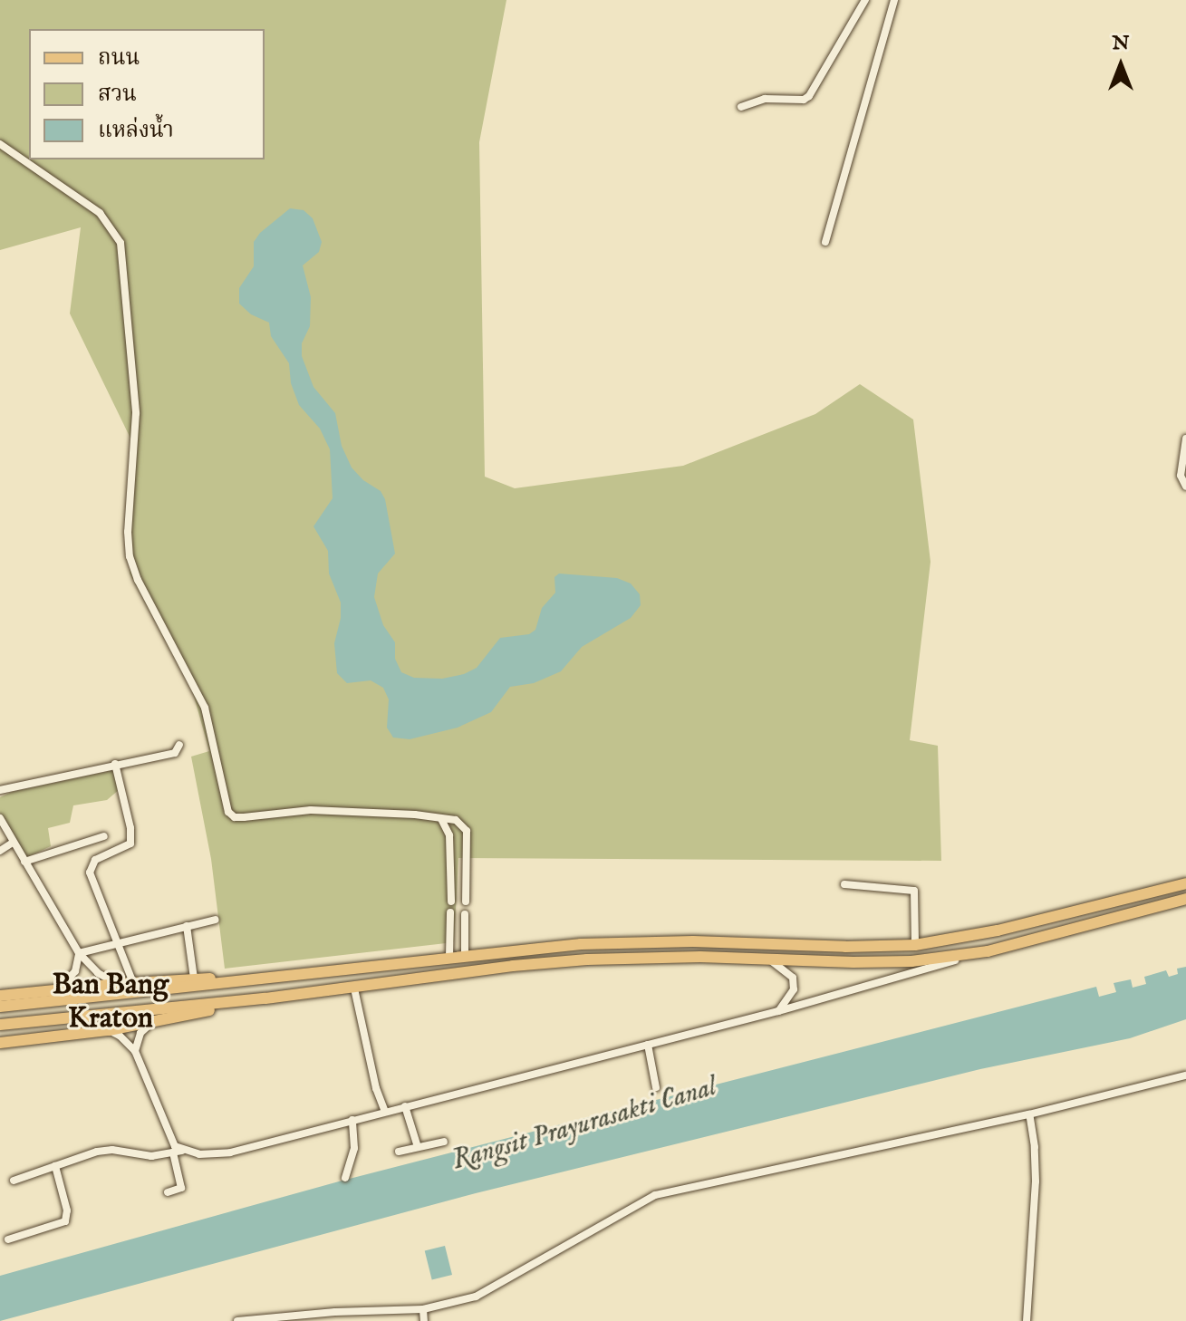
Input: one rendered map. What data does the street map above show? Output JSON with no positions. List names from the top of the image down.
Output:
{
  "districts": ["Ban Bang Kraton"],
  "water": ["Rangsit Prayurasakti Canal"],
  "legend": ["ถนน", "สวน", "แหล่งน้ำ"],
  "north": "top"
}
